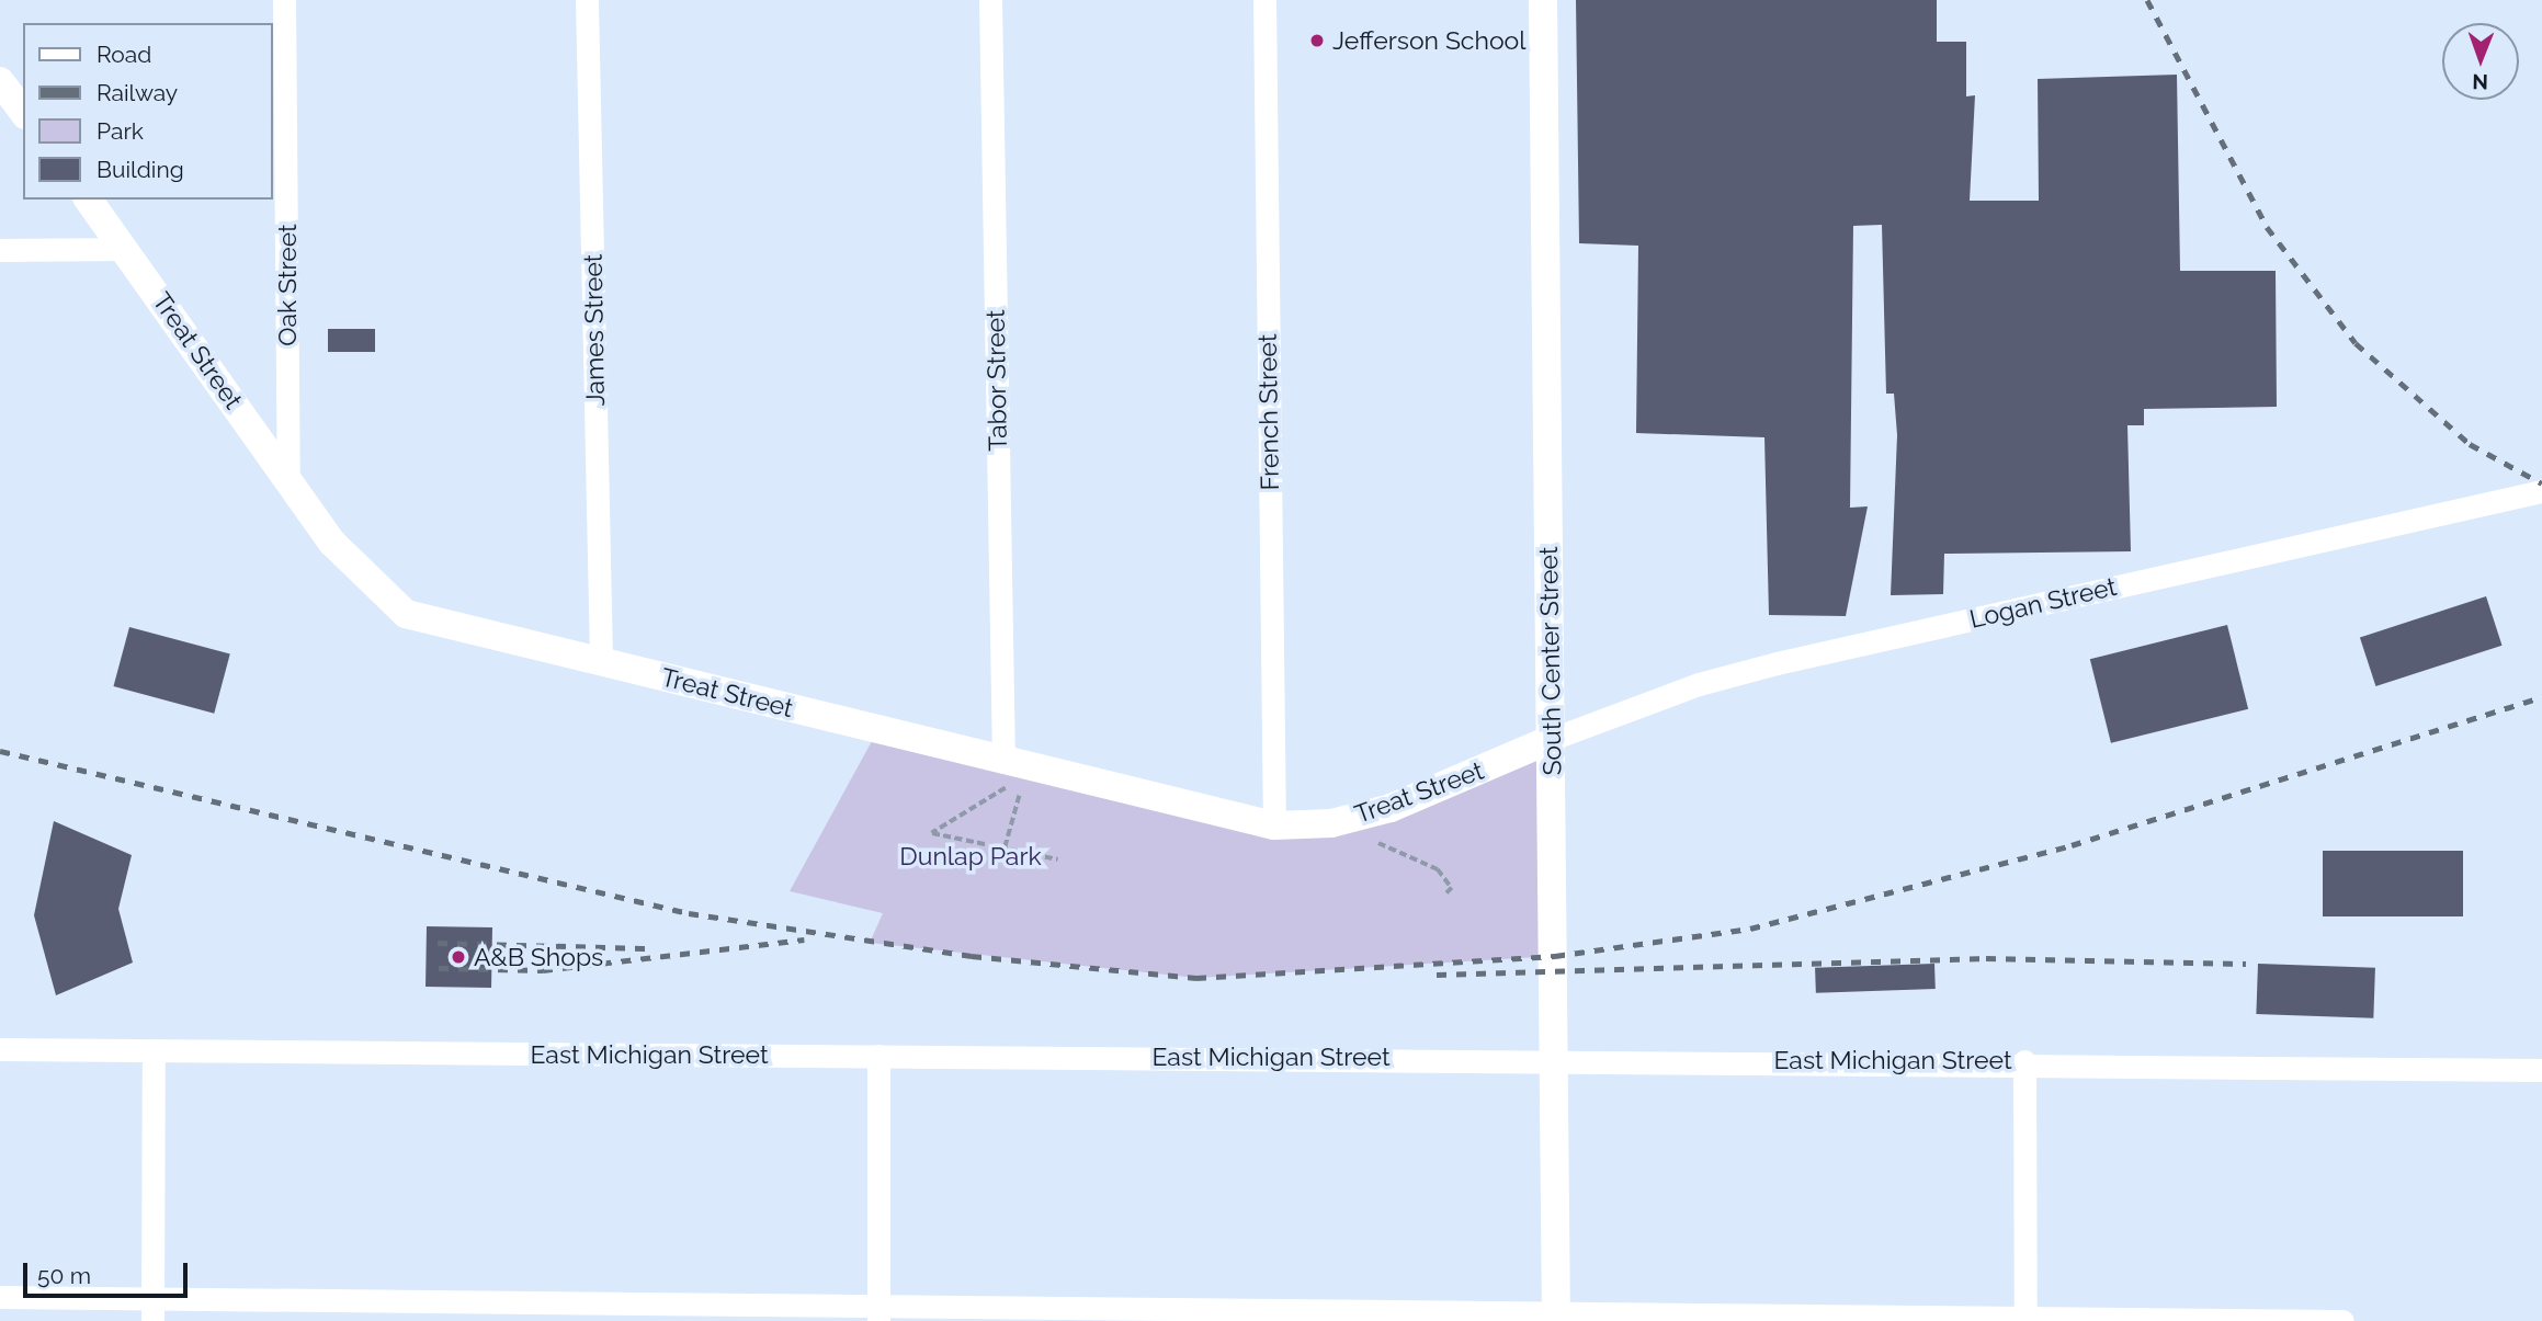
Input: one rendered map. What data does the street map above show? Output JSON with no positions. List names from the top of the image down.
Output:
{
  "streets": {
    "street": [
      "Oak Street",
      "James Street",
      "Treat Street",
      "Tabor Street",
      "French Street",
      "Logan Street",
      "South Center Street",
      "East Michigan Street"
    ]
  },
  "crossings": [
    ["Oak Street", "Treat Street"],
    ["James Street", "Treat Street"],
    ["Treat Street", "Tabor Street"],
    ["Treat Street", "French Street"],
    ["Treat Street", "Logan Street"],
    ["Treat Street", "South Center Street"],
    ["Logan Street", "South Center Street"],
    ["South Center Street", "East Michigan Street"]
  ],
  "parks": ["Dunlap Park"],
  "places": ["Jefferson School", "A&B Shops"],
  "legend": [
    "Road",
    "Railway",
    "Park",
    "Building"
  ],
  "scale_bar": "50 m",
  "north": "bottom"
}
